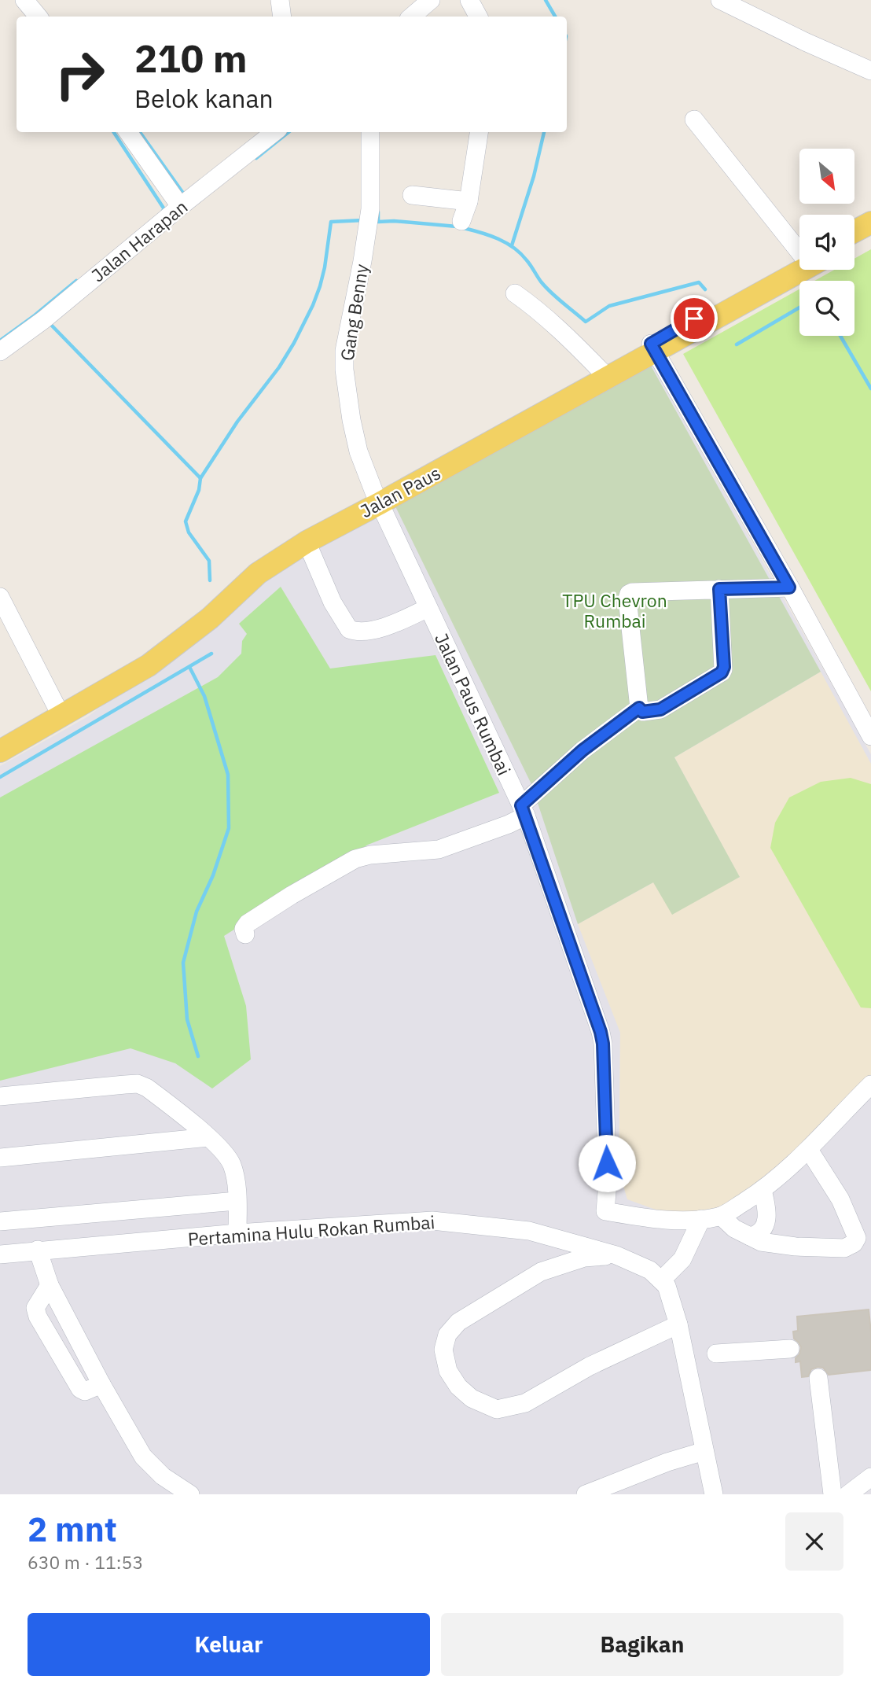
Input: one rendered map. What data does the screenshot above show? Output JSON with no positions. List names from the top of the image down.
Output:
{
  "streets": {
    "main road": ["Jalan Paus"],
    "street": [
      "Jalan Harapan",
      "Gang Benny",
      "Jalan Paus Rumbai",
      "Pertamina Hulu Rokan Rumbai"
    ]
  },
  "crossings": [
    ["Gang Benny", "Jalan Paus"],
    ["Gang Benny", "Jalan Paus Rumbai"],
    ["Jalan Paus", "Jalan Paus Rumbai"]
  ],
  "parks": ["TPU Chevron Rumbai"],
  "north": "bottom right",
  "page": {
    "turn": ["210 m", "Belok kanan"],
    "heading": ["2 mnt", "630 m · 11:53"],
    "buttons": ["Keluar", "Bagikan"]
  }
}
